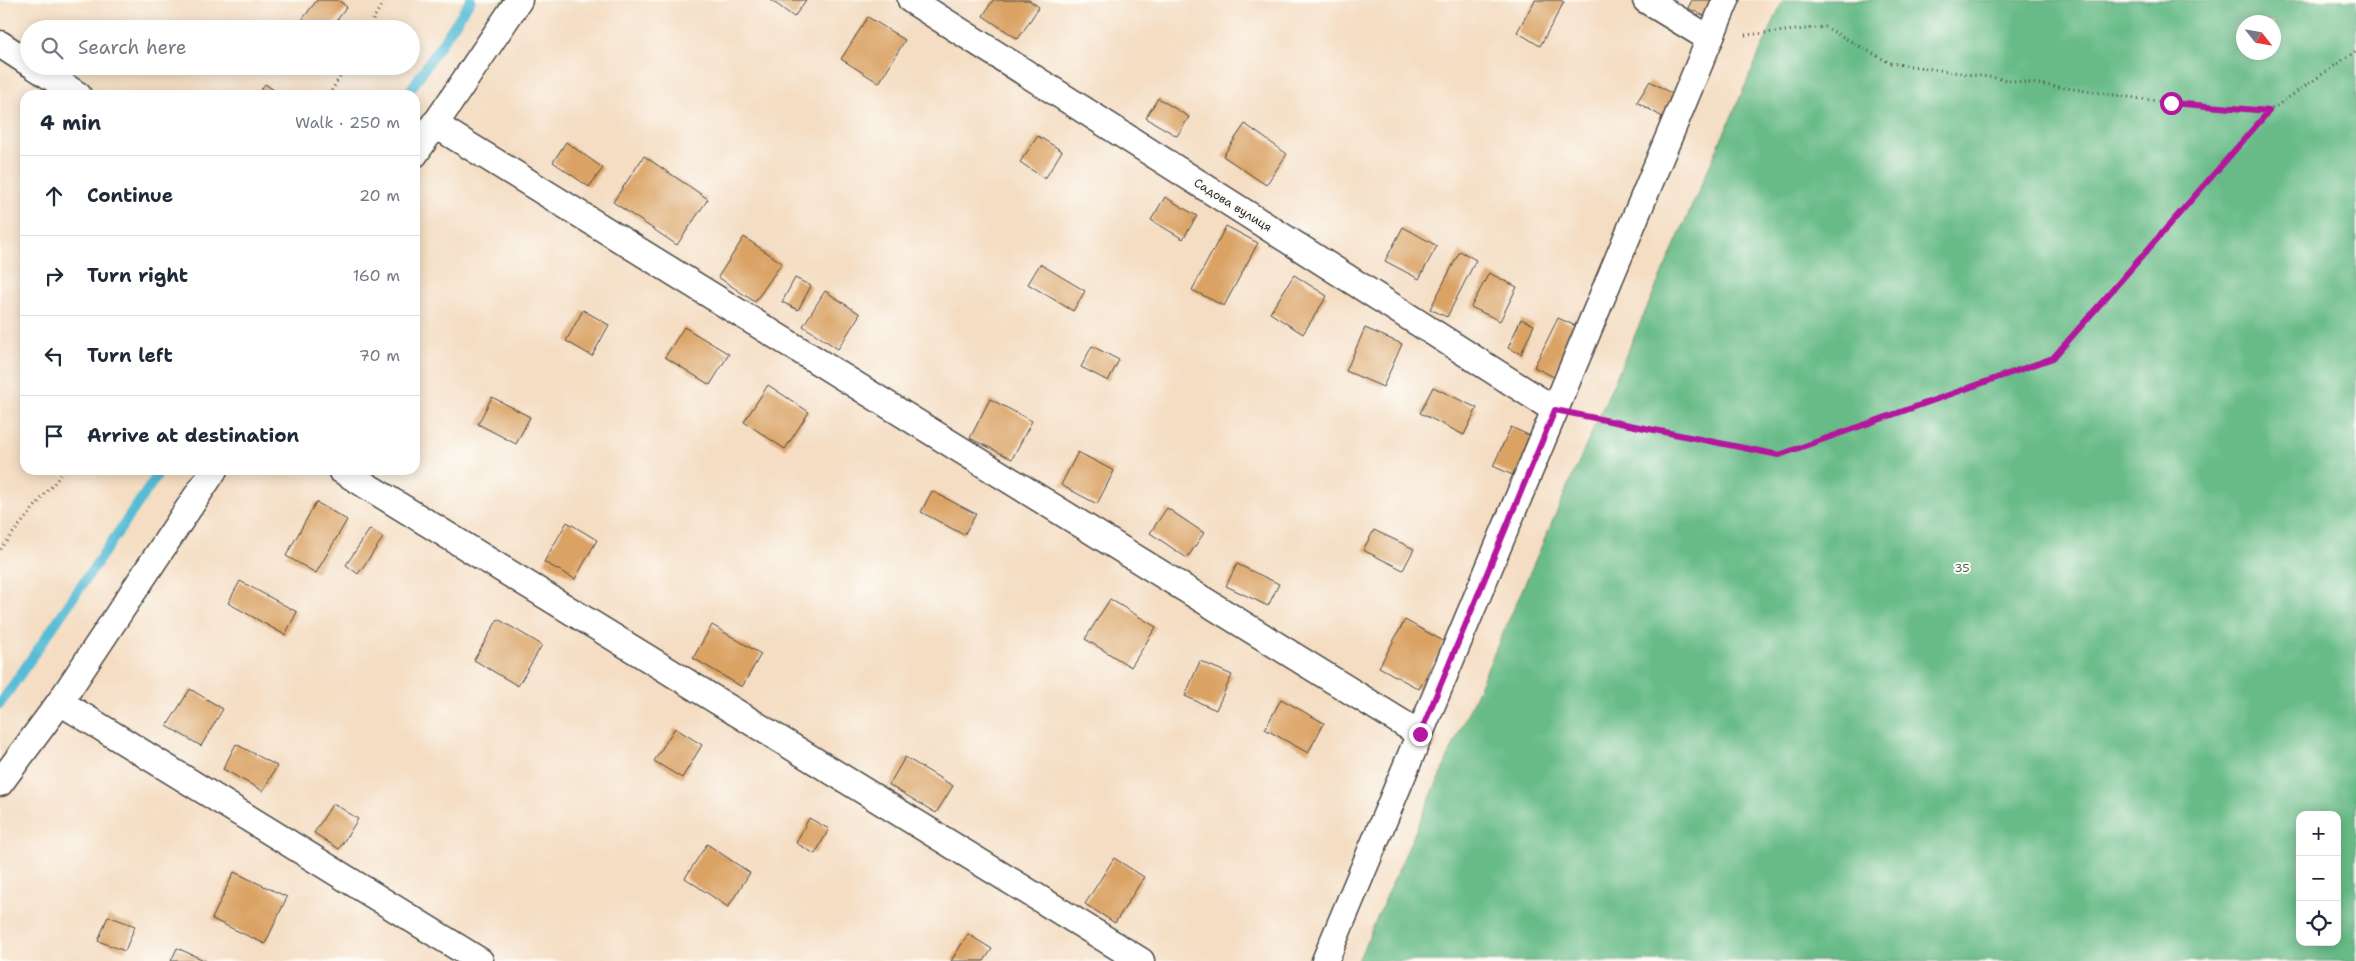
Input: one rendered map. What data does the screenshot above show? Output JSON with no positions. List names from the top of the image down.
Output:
{
  "streets": {
    "street": ["Садова вулиця"]
  },
  "parks": ["35"],
  "north": "bottom right",
  "page": {
    "search": "Search here",
    "heading": ["4 min", "Walk · 250 m"],
    "list": [
      ["Continue", "20 m"],
      ["Turn right", "160 m"],
      ["Turn left", "70 m"],
      "Arrive at destination"
    ],
    "map_buttons": ["+", "−"]
  }
}
